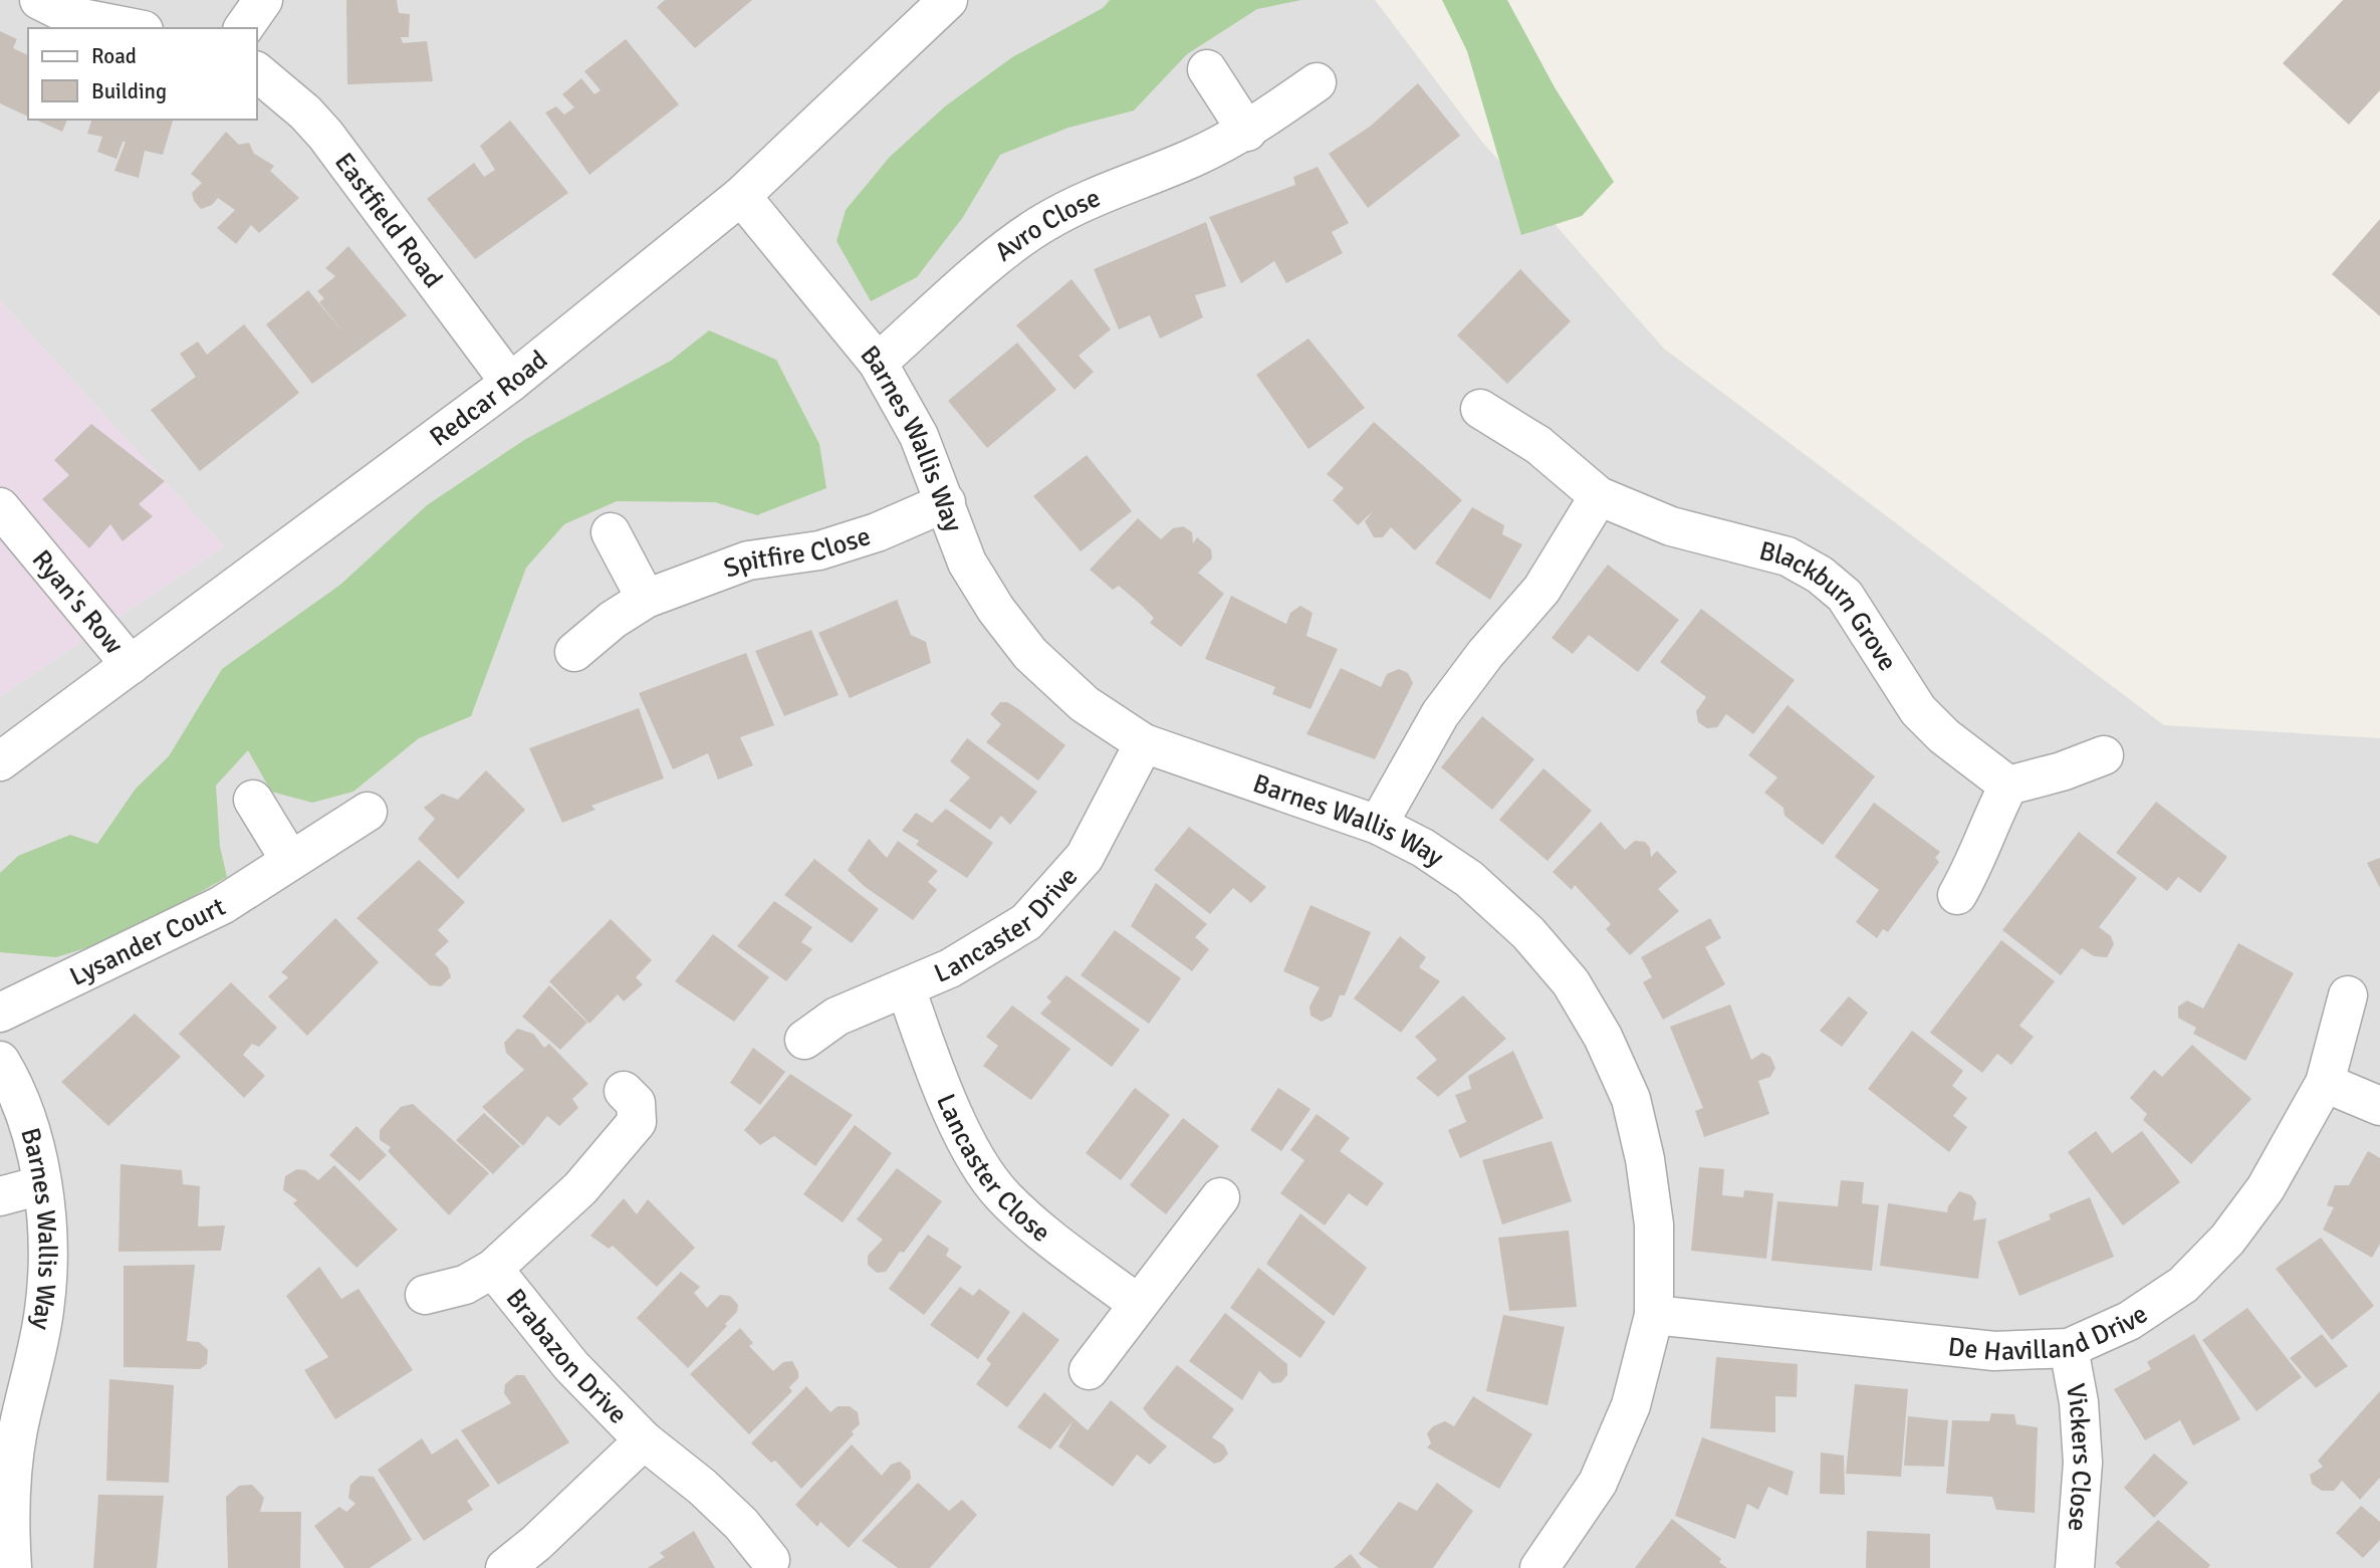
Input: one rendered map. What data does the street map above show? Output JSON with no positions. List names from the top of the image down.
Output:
{
  "streets": {
    "street": [
      "Eastfield Road",
      "Avro Close",
      "Redcar Road",
      "Barnes Wallis Way",
      "Spitfire Close",
      "Ryan's Row",
      "Blackburn Grove",
      "Lancaster Drive",
      "Lysander Court",
      "Lancaster Close",
      "De Havilland Drive",
      "Brabazon Drive",
      "Vickers Close"
    ]
  },
  "crossings": [
    ["Eastfield Road", "Redcar Road"],
    ["Avro Close", "Barnes Wallis Way"],
    ["Redcar Road", "Barnes Wallis Way"],
    ["Redcar Road", "Ryan's Row"],
    ["Barnes Wallis Way", "Spitfire Close"],
    ["Barnes Wallis Way", "Lancaster Drive"],
    ["Barnes Wallis Way", "De Havilland Drive"],
    ["Lancaster Drive", "Lancaster Close"],
    ["De Havilland Drive", "Vickers Close"]
  ],
  "legend": ["Road", "Building"]
}
